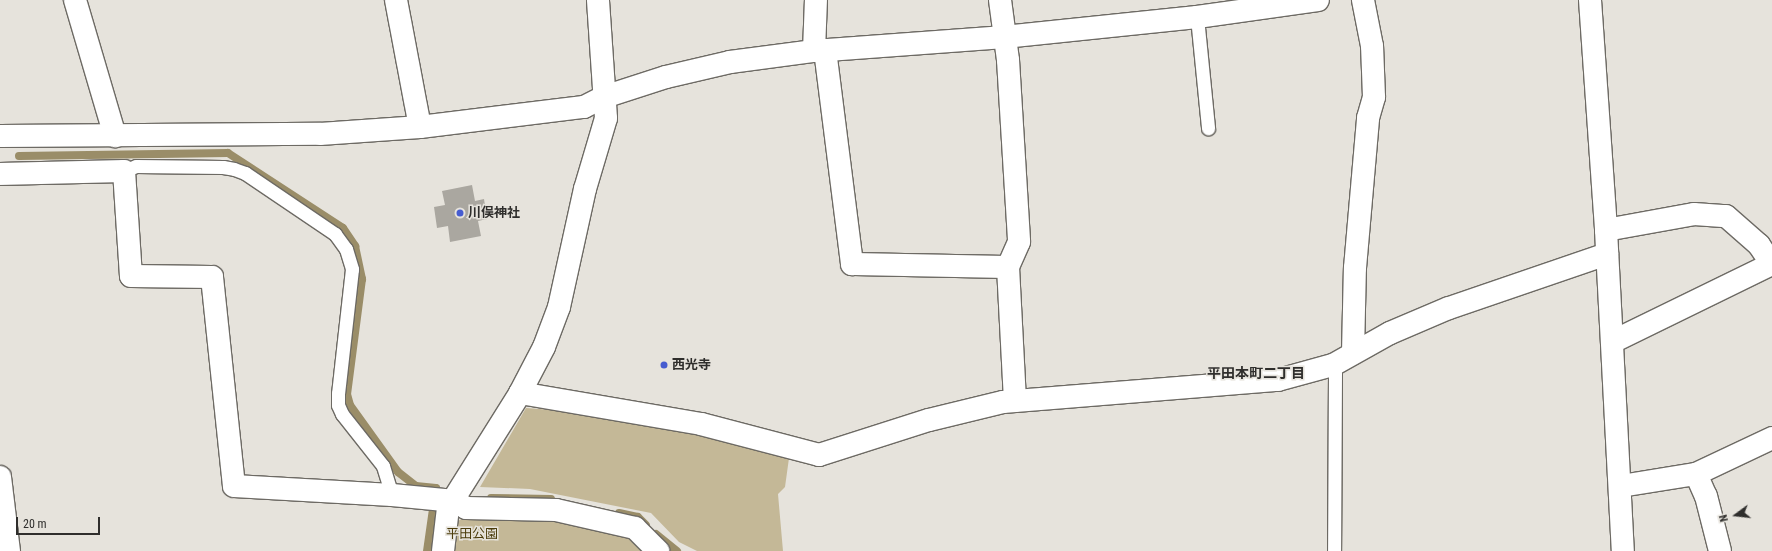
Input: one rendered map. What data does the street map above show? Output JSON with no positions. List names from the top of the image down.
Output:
{
  "districts": ["平田本町二丁目"],
  "parks": ["平田公園"],
  "places": ["川俣神社", "西光寺"],
  "scale_bar": "20 m",
  "north": "left"
}
